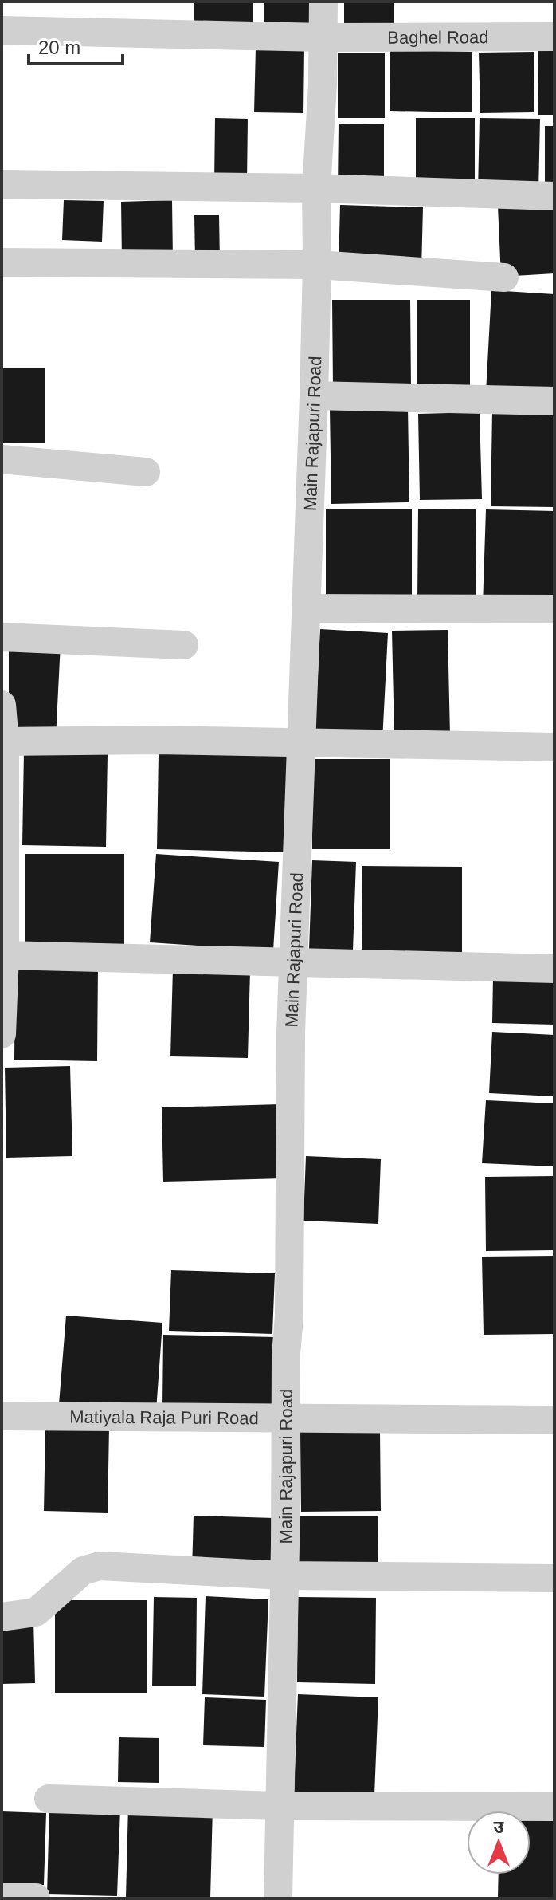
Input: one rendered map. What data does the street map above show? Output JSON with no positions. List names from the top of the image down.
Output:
{
  "streets": {
    "street": ["Baghel Road", "Main Rajapuri Road", "Matiyala Raja Puri Road"]
  },
  "crossings": [
    ["Baghel Road", "Main Rajapuri Road"],
    ["Main Rajapuri Road", "Matiyala Raja Puri Road"]
  ],
  "scale_bar": "20 m",
  "north": "top"
}
